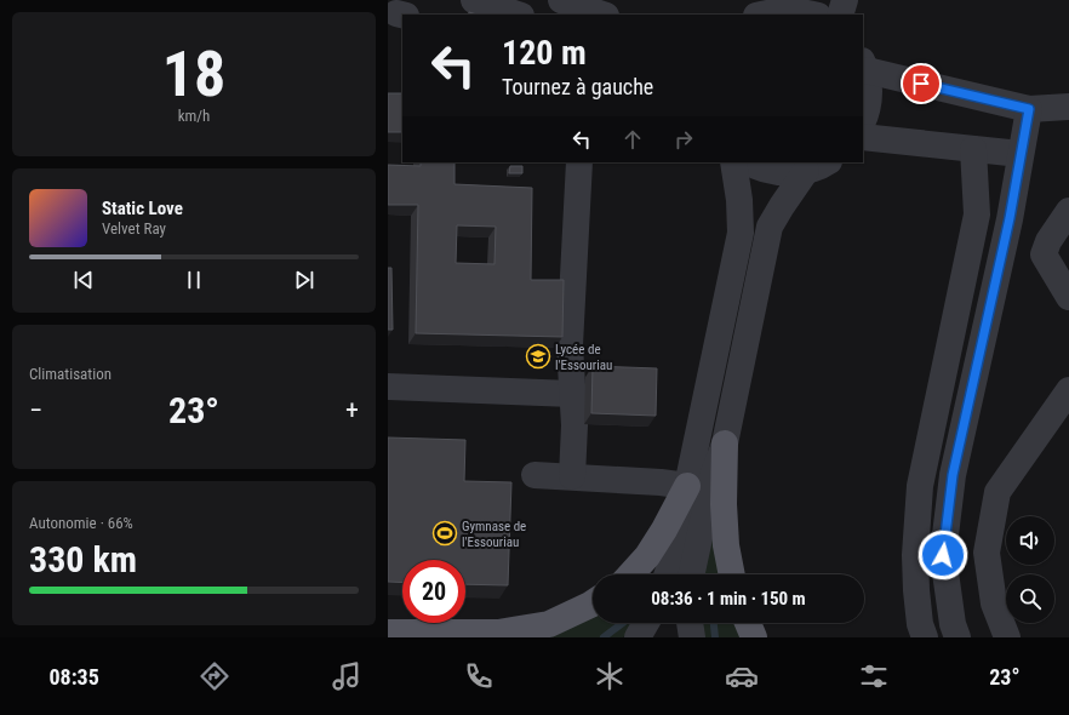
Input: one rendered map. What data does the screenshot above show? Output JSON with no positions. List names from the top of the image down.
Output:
{
  "places": {
    "school or university": ["Lycée de l'Essouriau"],
    "sports": ["Gymnase de l'Essouriau"]
  },
  "page": {
    "tile": [
      ["18", "km/h"],
      "Climatisation",
      ["Autonomie · 66%", "330 km"]
    ],
    "turn": ["120 m", "Tournez à gauche"],
    "song": ["Static Love", "Velvet Ray"],
    "heat": ["−", "23°", "+"],
    "limit": "20",
    "trip": "08:36 · 1 min · 150 m",
    "tabs": ["08:35", "23°"]
  }
}
